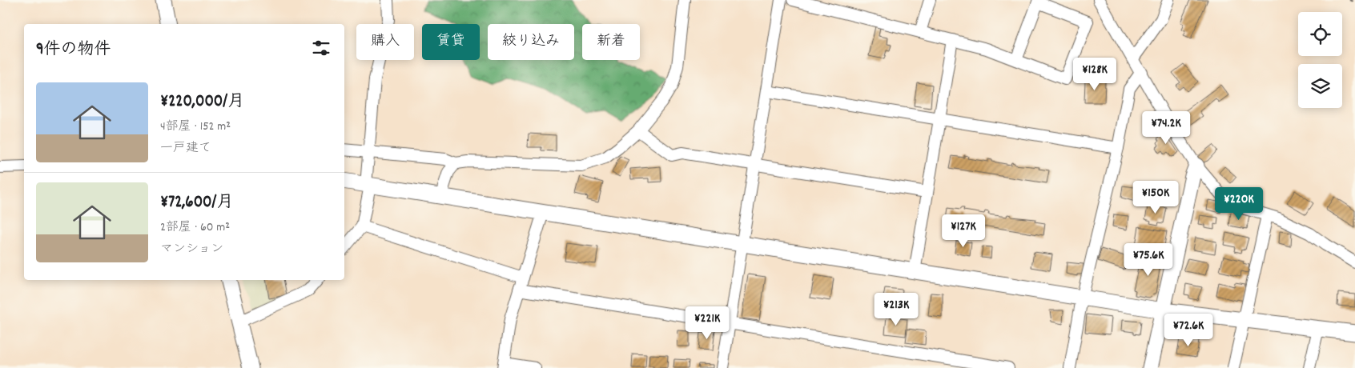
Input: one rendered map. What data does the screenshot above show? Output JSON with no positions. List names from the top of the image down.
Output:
{
  "page": {
    "chip": [
      "購入",
      "賃貸",
      "絞り込み",
      "新着"
    ],
    "heading": "9件の物件",
    "price": [
      "¥128K",
      "¥74.2K",
      "¥150K",
      "¥220K",
      "¥127K",
      "¥75.6K",
      "¥213K",
      "¥221K",
      "¥72.6K"
    ],
    "list": [
      {
        "name": "¥220,000/月",
        "note": "4部屋 · 152 m² · 一戸建て"
      },
      {
        "name": "¥72,600/月",
        "note": "2部屋 · 60 m² · マンション"
      }
    ]
  }
}
